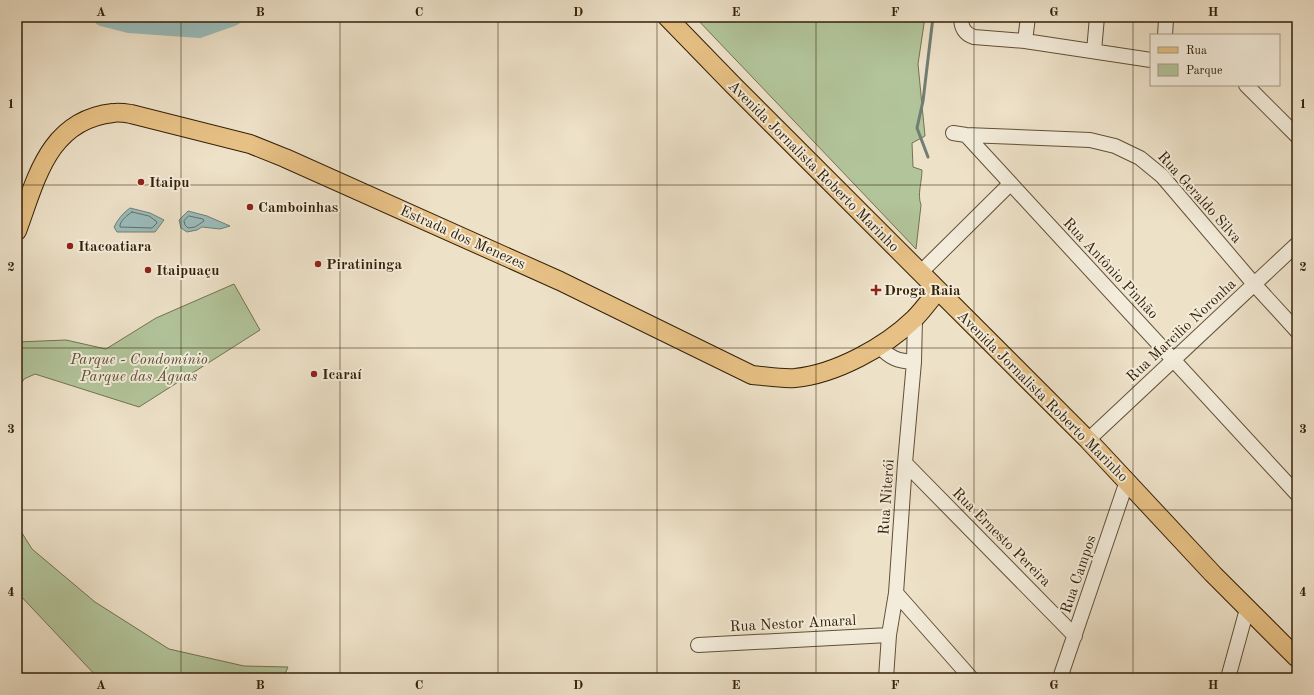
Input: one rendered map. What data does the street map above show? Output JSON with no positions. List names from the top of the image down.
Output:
{
  "streets": {
    "main road": ["Avenida Jornalista Roberto Marinho", "Estrada dos Menezes"],
    "street": [
      "Rua Geraldo Silva",
      "Rua Antônio Pinhão",
      "Rua Marcilio Noronha",
      "Rua Niterói",
      "Rua Ernesto Pereira",
      "Rua Campos",
      "Rua Nestor Amaral"
    ]
  },
  "crossings": [
    ["Avenida Jornalista Roberto Marinho", "Estrada dos Menezes"],
    ["Avenida Jornalista Roberto Marinho", "Rua Marcilio Noronha"],
    ["Avenida Jornalista Roberto Marinho", "Rua Campos"],
    ["Rua Geraldo Silva", "Rua Antônio Pinhão"],
    ["Rua Geraldo Silva", "Rua Marcilio Noronha"],
    ["Estrada dos Menezes", "Rua Niterói"],
    ["Rua Antônio Pinhão", "Rua Marcilio Noronha"],
    ["Rua Niterói", "Rua Ernesto Pereira"],
    ["Rua Niterói", "Rua Nestor Amaral"],
    ["Rua Ernesto Pereira", "Rua Campos"]
  ],
  "parks": ["Parque - Condomínio Parque das Águas"],
  "places": {
    "other": [
      "Itaipu",
      "Camboinhas",
      "Itacoatiara",
      "Piratininga",
      "Itaipuaçu",
      "Icaraí"
    ],
    "health": ["Droga Raia"]
  },
  "legend": ["Rua", "Parque"],
  "grid": {
    "columns": [
      "A",
      "B",
      "C",
      "D",
      "E",
      "F",
      "G",
      "H"
    ],
    "rows": [
      "1",
      "2",
      "3",
      "4"
    ]
  }
}
